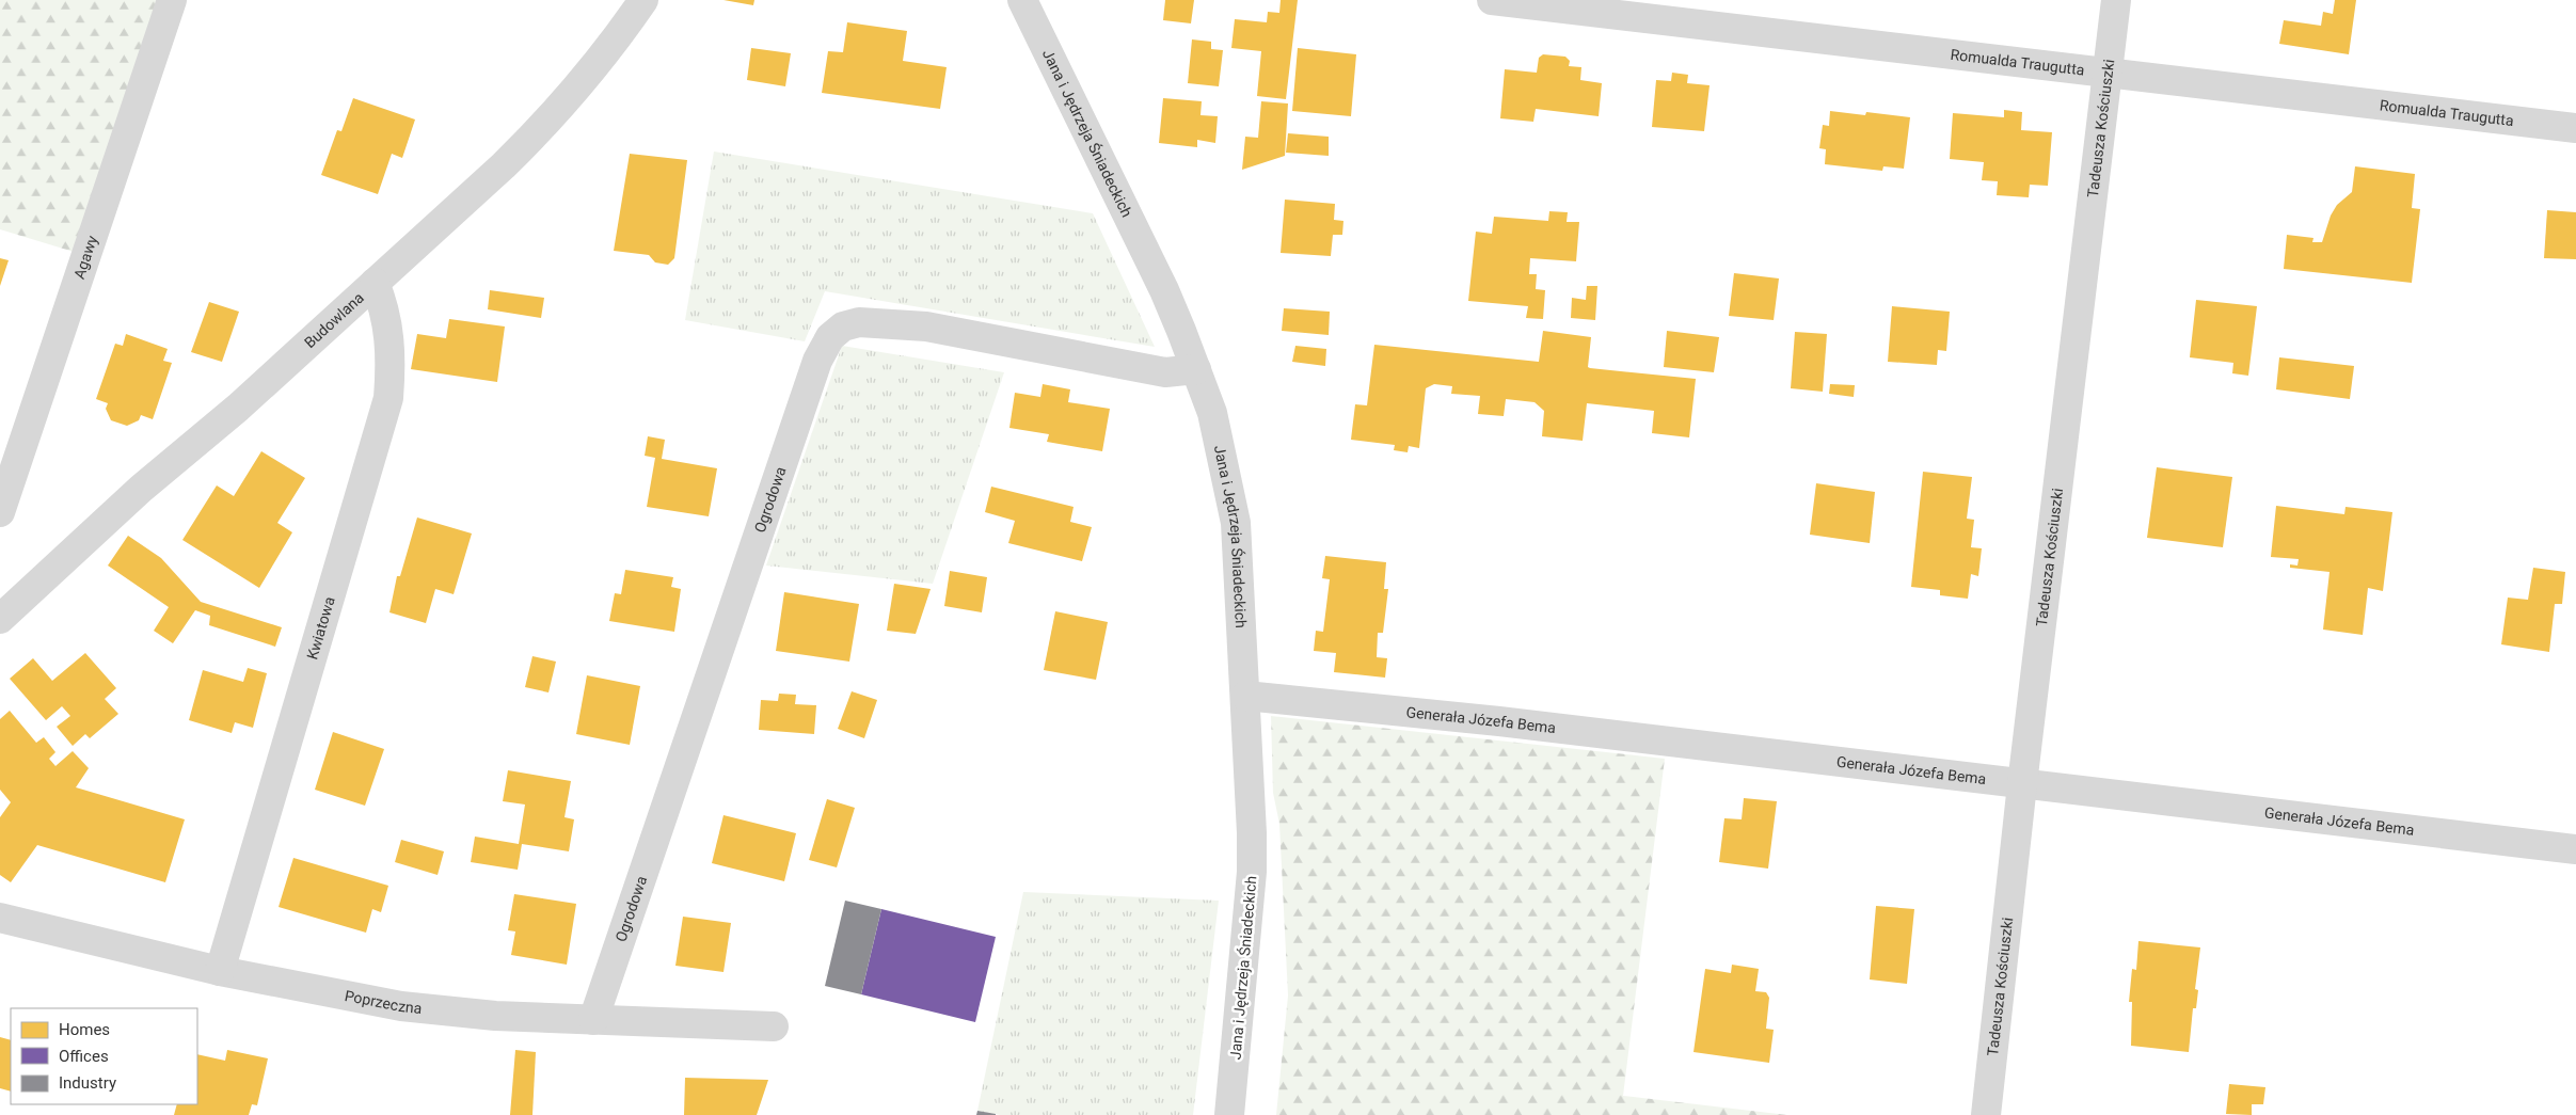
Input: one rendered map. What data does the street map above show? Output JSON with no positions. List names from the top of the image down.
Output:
{
  "streets": {
    "street": [
      "Romualda Traugutta",
      "Tadeusza Kościuszki",
      "Jana i Jędrzeja Śniadeckich",
      "Agawy",
      "Budowlana",
      "Ogrodowa",
      "Kwiatowa",
      "Generała Józefa Bema",
      "Poprzeczna"
    ]
  },
  "crossings": [
    ["Romualda Traugutta", "Tadeusza Kościuszki"],
    ["Tadeusza Kościuszki", "Generała Józefa Bema"],
    ["Jana i Jędrzeja Śniadeckich", "Ogrodowa"],
    ["Jana i Jędrzeja Śniadeckich", "Generała Józefa Bema"],
    ["Budowlana", "Kwiatowa"],
    ["Ogrodowa", "Poprzeczna"],
    ["Kwiatowa", "Poprzeczna"]
  ],
  "legend": ["Homes", "Offices", "Industry"]
}
